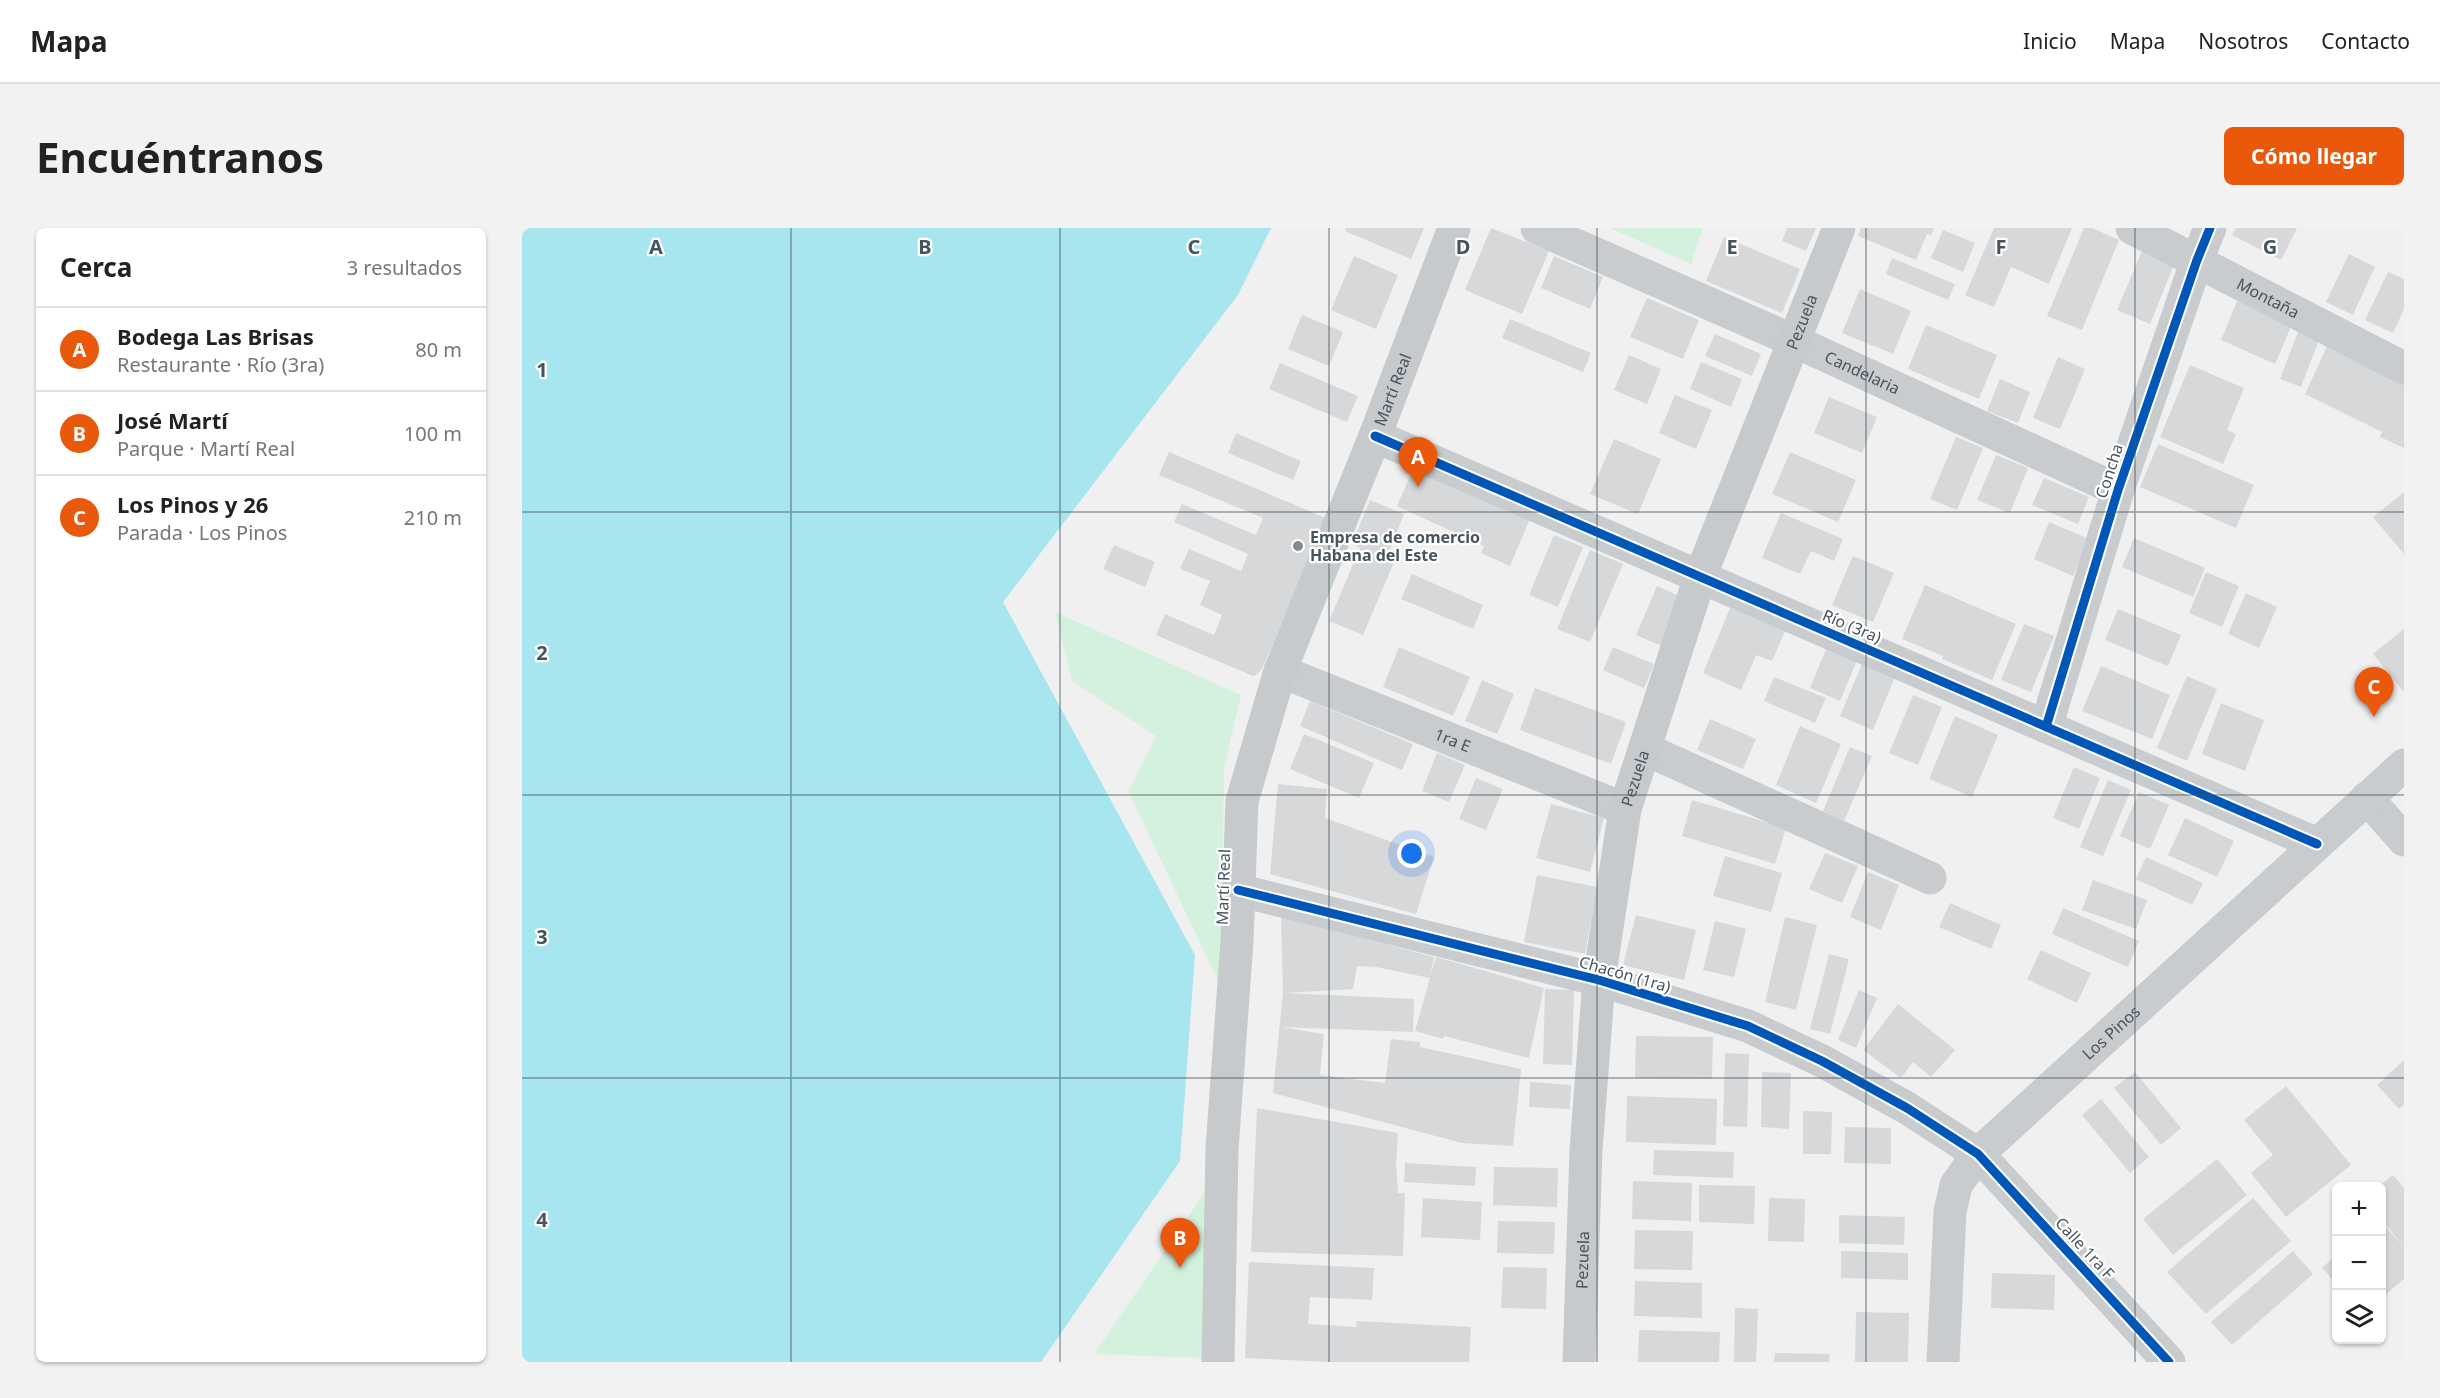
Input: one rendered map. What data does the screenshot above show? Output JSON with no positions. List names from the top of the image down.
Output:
{
  "streets": {
    "main road": ["Pezuela", "Martí Real"],
    "street": [
      "Montaña",
      "Candelaria",
      "Concha",
      "Río (3ra)",
      "1ra E",
      "Chacón (1ra)",
      "Los Pinos",
      "Calle 1ra F"
    ]
  },
  "crossings": [
    ["Montaña", "Concha"],
    ["Pezuela", "Candelaria"],
    ["Pezuela", "Río (3ra)"],
    ["Pezuela", "1ra E"],
    ["Pezuela", "Chacón (1ra)"],
    ["Candelaria", "Concha"],
    ["Martí Real", "Río (3ra)"],
    ["Martí Real", "1ra E"],
    ["Martí Real", "Chacón (1ra)"],
    ["Concha", "Río (3ra)"],
    ["Río (3ra)", "Los Pinos"],
    ["Chacón (1ra)", "Los Pinos"],
    ["Chacón (1ra)", "Calle 1ra F"],
    ["Los Pinos", "Calle 1ra F"]
  ],
  "places": ["Empresa de comercio Habana del Este"],
  "page": {
    "header": "Mapa",
    "nav": [
      "Inicio",
      "Mapa",
      "Nosotros",
      "Contacto"
    ],
    "buttons": "Cómo llegar",
    "title": "Encuéntranos",
    "heading": ["Cerca", "3 resultados"],
    "list": [
      {
        "mark": "A",
        "name": "Bodega Las Brisas",
        "note": "Restaurante · Río (3ra)",
        "value": "80 m"
      },
      {
        "mark": "B",
        "name": "José Martí",
        "note": "Parque · Martí Real",
        "value": "100 m"
      },
      {
        "mark": "C",
        "name": "Los Pinos y 26",
        "note": "Parada · Los Pinos",
        "value": "210 m"
      }
    ],
    "pins": ["A", "C", "B"],
    "map_buttons": ["+", "−"]
  },
  "grid": {
    "columns": [
      "A",
      "B",
      "C",
      "D",
      "E",
      "F",
      "G"
    ],
    "rows": [
      "1",
      "2",
      "3",
      "4"
    ]
  }
}
